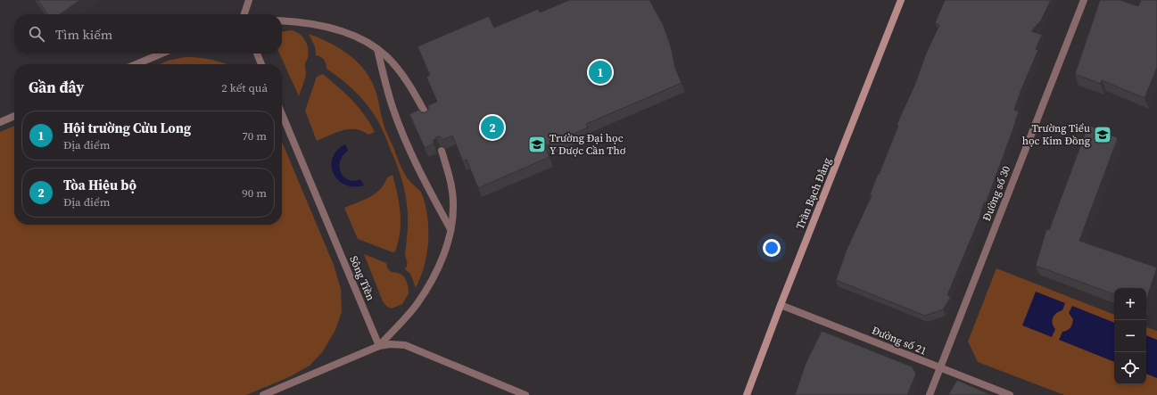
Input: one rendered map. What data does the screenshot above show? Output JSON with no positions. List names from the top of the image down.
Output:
{
  "streets": {
    "street": [
      "Trần Bạch Đằng",
      "Đường số 30",
      "Sông Tiền",
      "Đường số 21"
    ]
  },
  "crossings": [
    ["Trần Bạch Đằng", "Đường số 21"],
    ["Đường số 30", "Đường số 21"]
  ],
  "places": {
    "school or university": ["Trường Tiểu học Kim Đồng", "Trường Đại học Y Dược Cần Thơ"]
  },
  "page": {
    "search": "Tìm kiếm",
    "pins": ["1", "2"],
    "heading": ["Gần đây", "2 kết quả"],
    "list": [
      {
        "mark": "1",
        "name": "Hội trường Cửu Long",
        "note": "Địa điểm",
        "value": "70 m"
      },
      {
        "mark": "2",
        "name": "Tòa Hiệu bộ",
        "note": "Địa điểm",
        "value": "90 m"
      }
    ],
    "map_buttons": ["+", "−"]
  }
}
